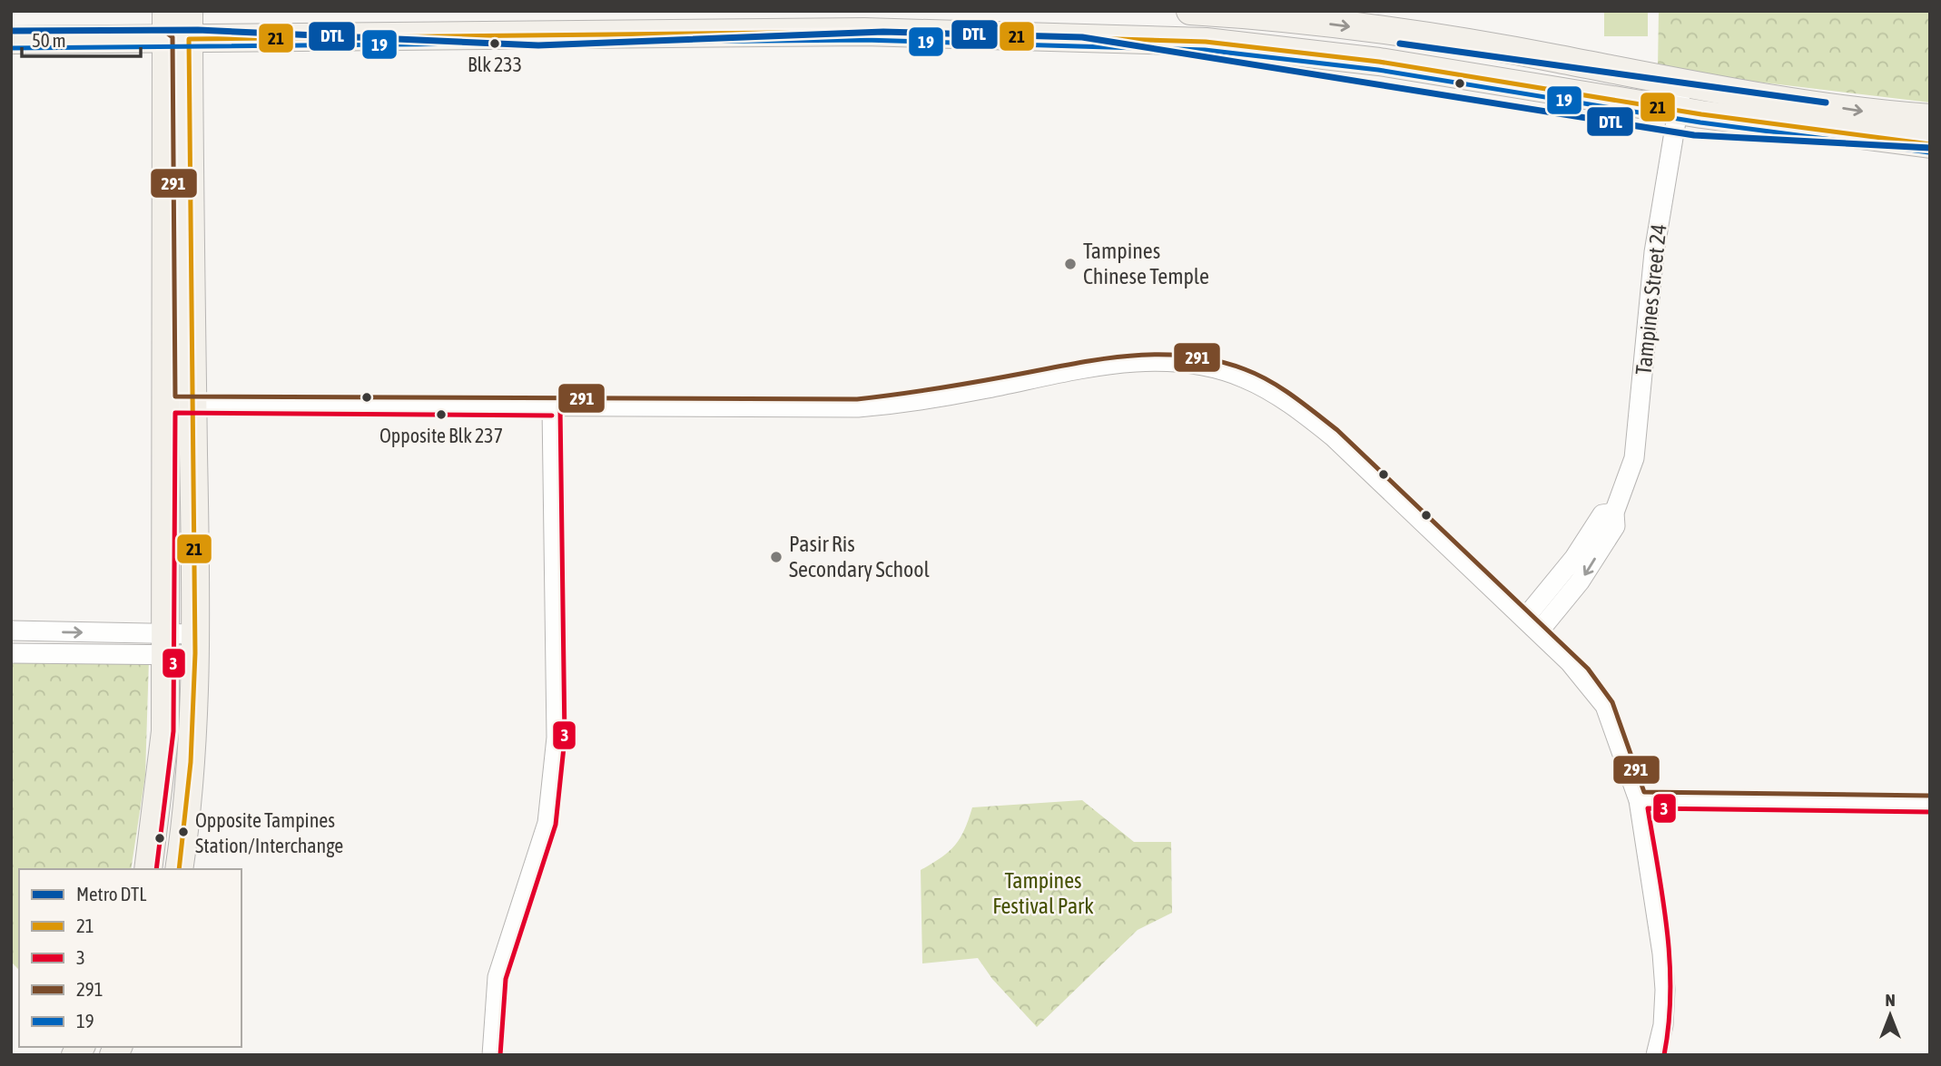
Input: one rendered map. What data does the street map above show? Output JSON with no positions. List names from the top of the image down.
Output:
{
  "streets": {
    "street": ["Tampines Street 24"]
  },
  "parks": ["Tampines Festival Park"],
  "places": [
    "Blk 233",
    "Tampines Chinese Temple",
    "Opposite Blk 237",
    "Pasir Ris Secondary School",
    "Opposite Tampines Station/Interchange"
  ],
  "lines": [
    "metro line DTL",
    "transit line 21",
    "transit line 291",
    "transit line 19",
    "transit line 3"
  ],
  "legend": [
    "Metro DTL",
    "21",
    "3",
    "291",
    "19"
  ],
  "scale_bar": "50 m",
  "north": "top"
}
